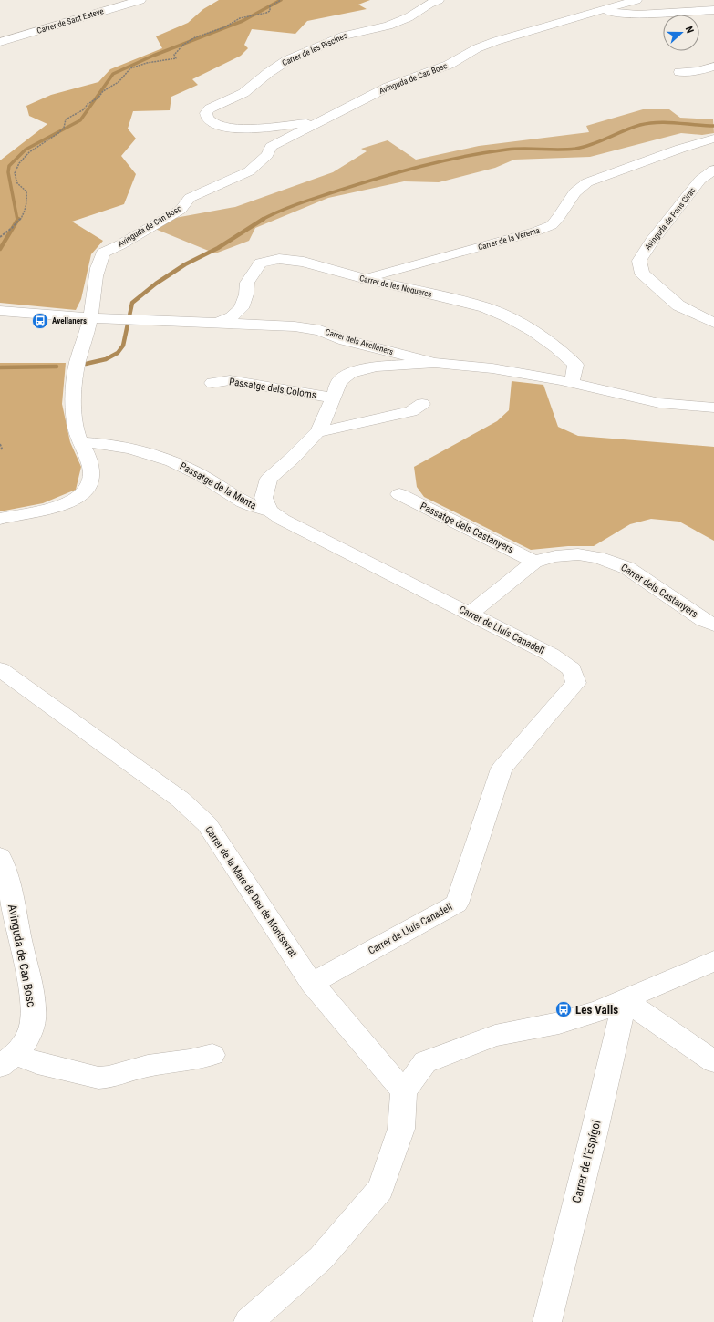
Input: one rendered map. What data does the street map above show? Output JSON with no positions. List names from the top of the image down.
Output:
{
  "streets": {
    "street": [
      "Carrer de Sant Esteve",
      "Carrer de les Piscines",
      "Avinguda de Can Bosc",
      "Avinguda de Pons Cirac",
      "Carrer de la Verema",
      "Carrer de les Nogueres",
      "Carrer dels Avellaners",
      "Passatge dels Coloms",
      "Passatge de la Menta",
      "Passatge dels Castanyers",
      "Carrer dels Castanyers",
      "Carrer de Lluís Canadell",
      "Carrer de la Mare de Deu de Montserrat",
      "Carrer de l'Espígol"
    ]
  },
  "crossings": [
    ["Carrer de les Piscines", "Avinguda de Can Bosc"],
    ["Avinguda de Can Bosc", "Carrer dels Avellaners"],
    ["Avinguda de Can Bosc", "Passatge de la Menta"],
    ["Carrer de la Verema", "Carrer de les Nogueres"],
    ["Carrer de les Nogueres", "Carrer dels Avellaners"],
    ["Passatge de la Menta", "Carrer de Lluís Canadell"],
    ["Passatge dels Castanyers", "Carrer dels Castanyers"],
    ["Carrer dels Castanyers", "Carrer de Lluís Canadell"],
    ["Carrer de Lluís Canadell", "Carrer de la Mare de Deu de Montserrat"]
  ],
  "places": {
    "bus stop": ["Avellaners", "Les Valls"]
  },
  "north": "right"
}
